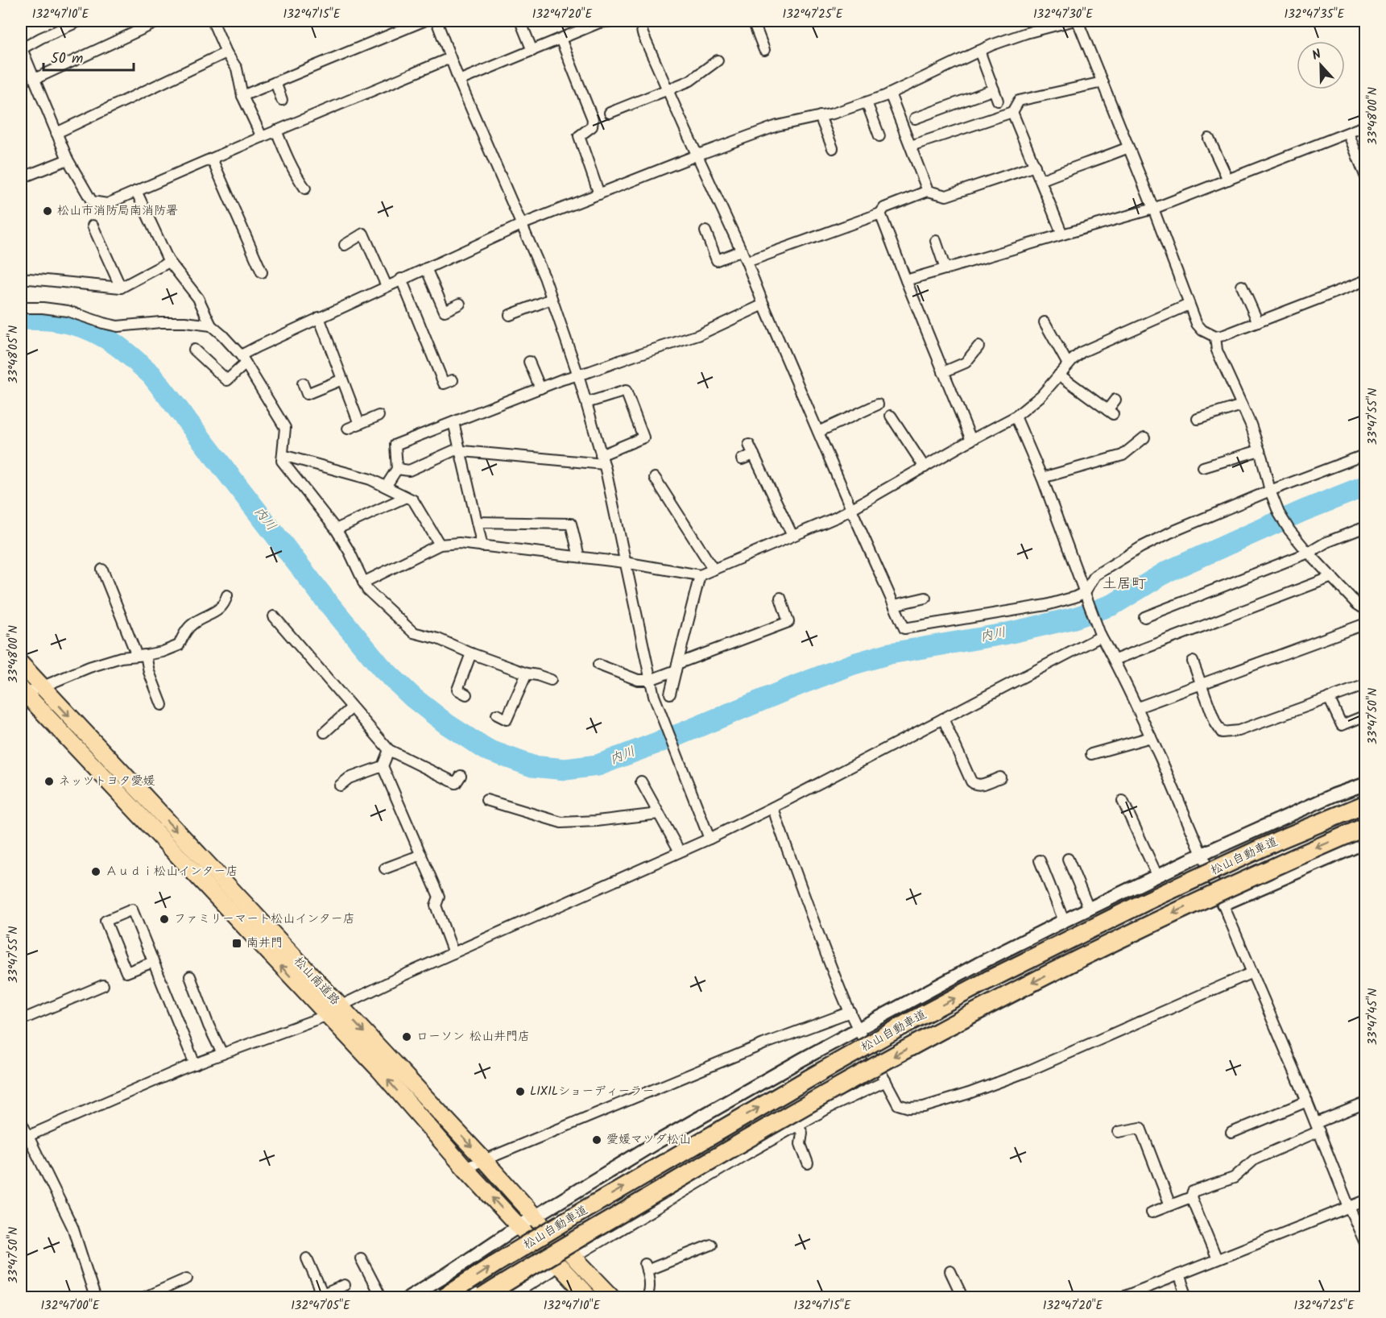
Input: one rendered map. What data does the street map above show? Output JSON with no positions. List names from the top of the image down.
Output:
{
  "streets": {
    "highway": ["松山自動車道", "松山南道路"]
  },
  "districts": ["土居町"],
  "water": ["内川"],
  "places": {
    "other": [
      "松山市消防局南消防署",
      "ネッツトヨタ愛媛",
      "Ａｕｄｉ松山インター店",
      "ファミリーマート松山インター店",
      "ローソン 松山井門店",
      "LIXILショーディーラー",
      "愛媛マツダ松山"
    ],
    "transit": ["南井門"]
  },
  "scale_bar": "50 m",
  "north": "top",
  "coordinates": [
    "132°47'10\"E",
    "132°47'15\"E",
    "132°47'20\"E",
    "132°47'25\"E",
    "132°47'30\"E",
    "132°47'35\"E",
    "33°48'00\"N",
    "33°48'05\"N",
    "33°47'55\"N",
    "33°47'50\"N",
    "33°47'45\"N",
    "132°47'00\"E",
    "132°47'05\"E"
  ]
}
